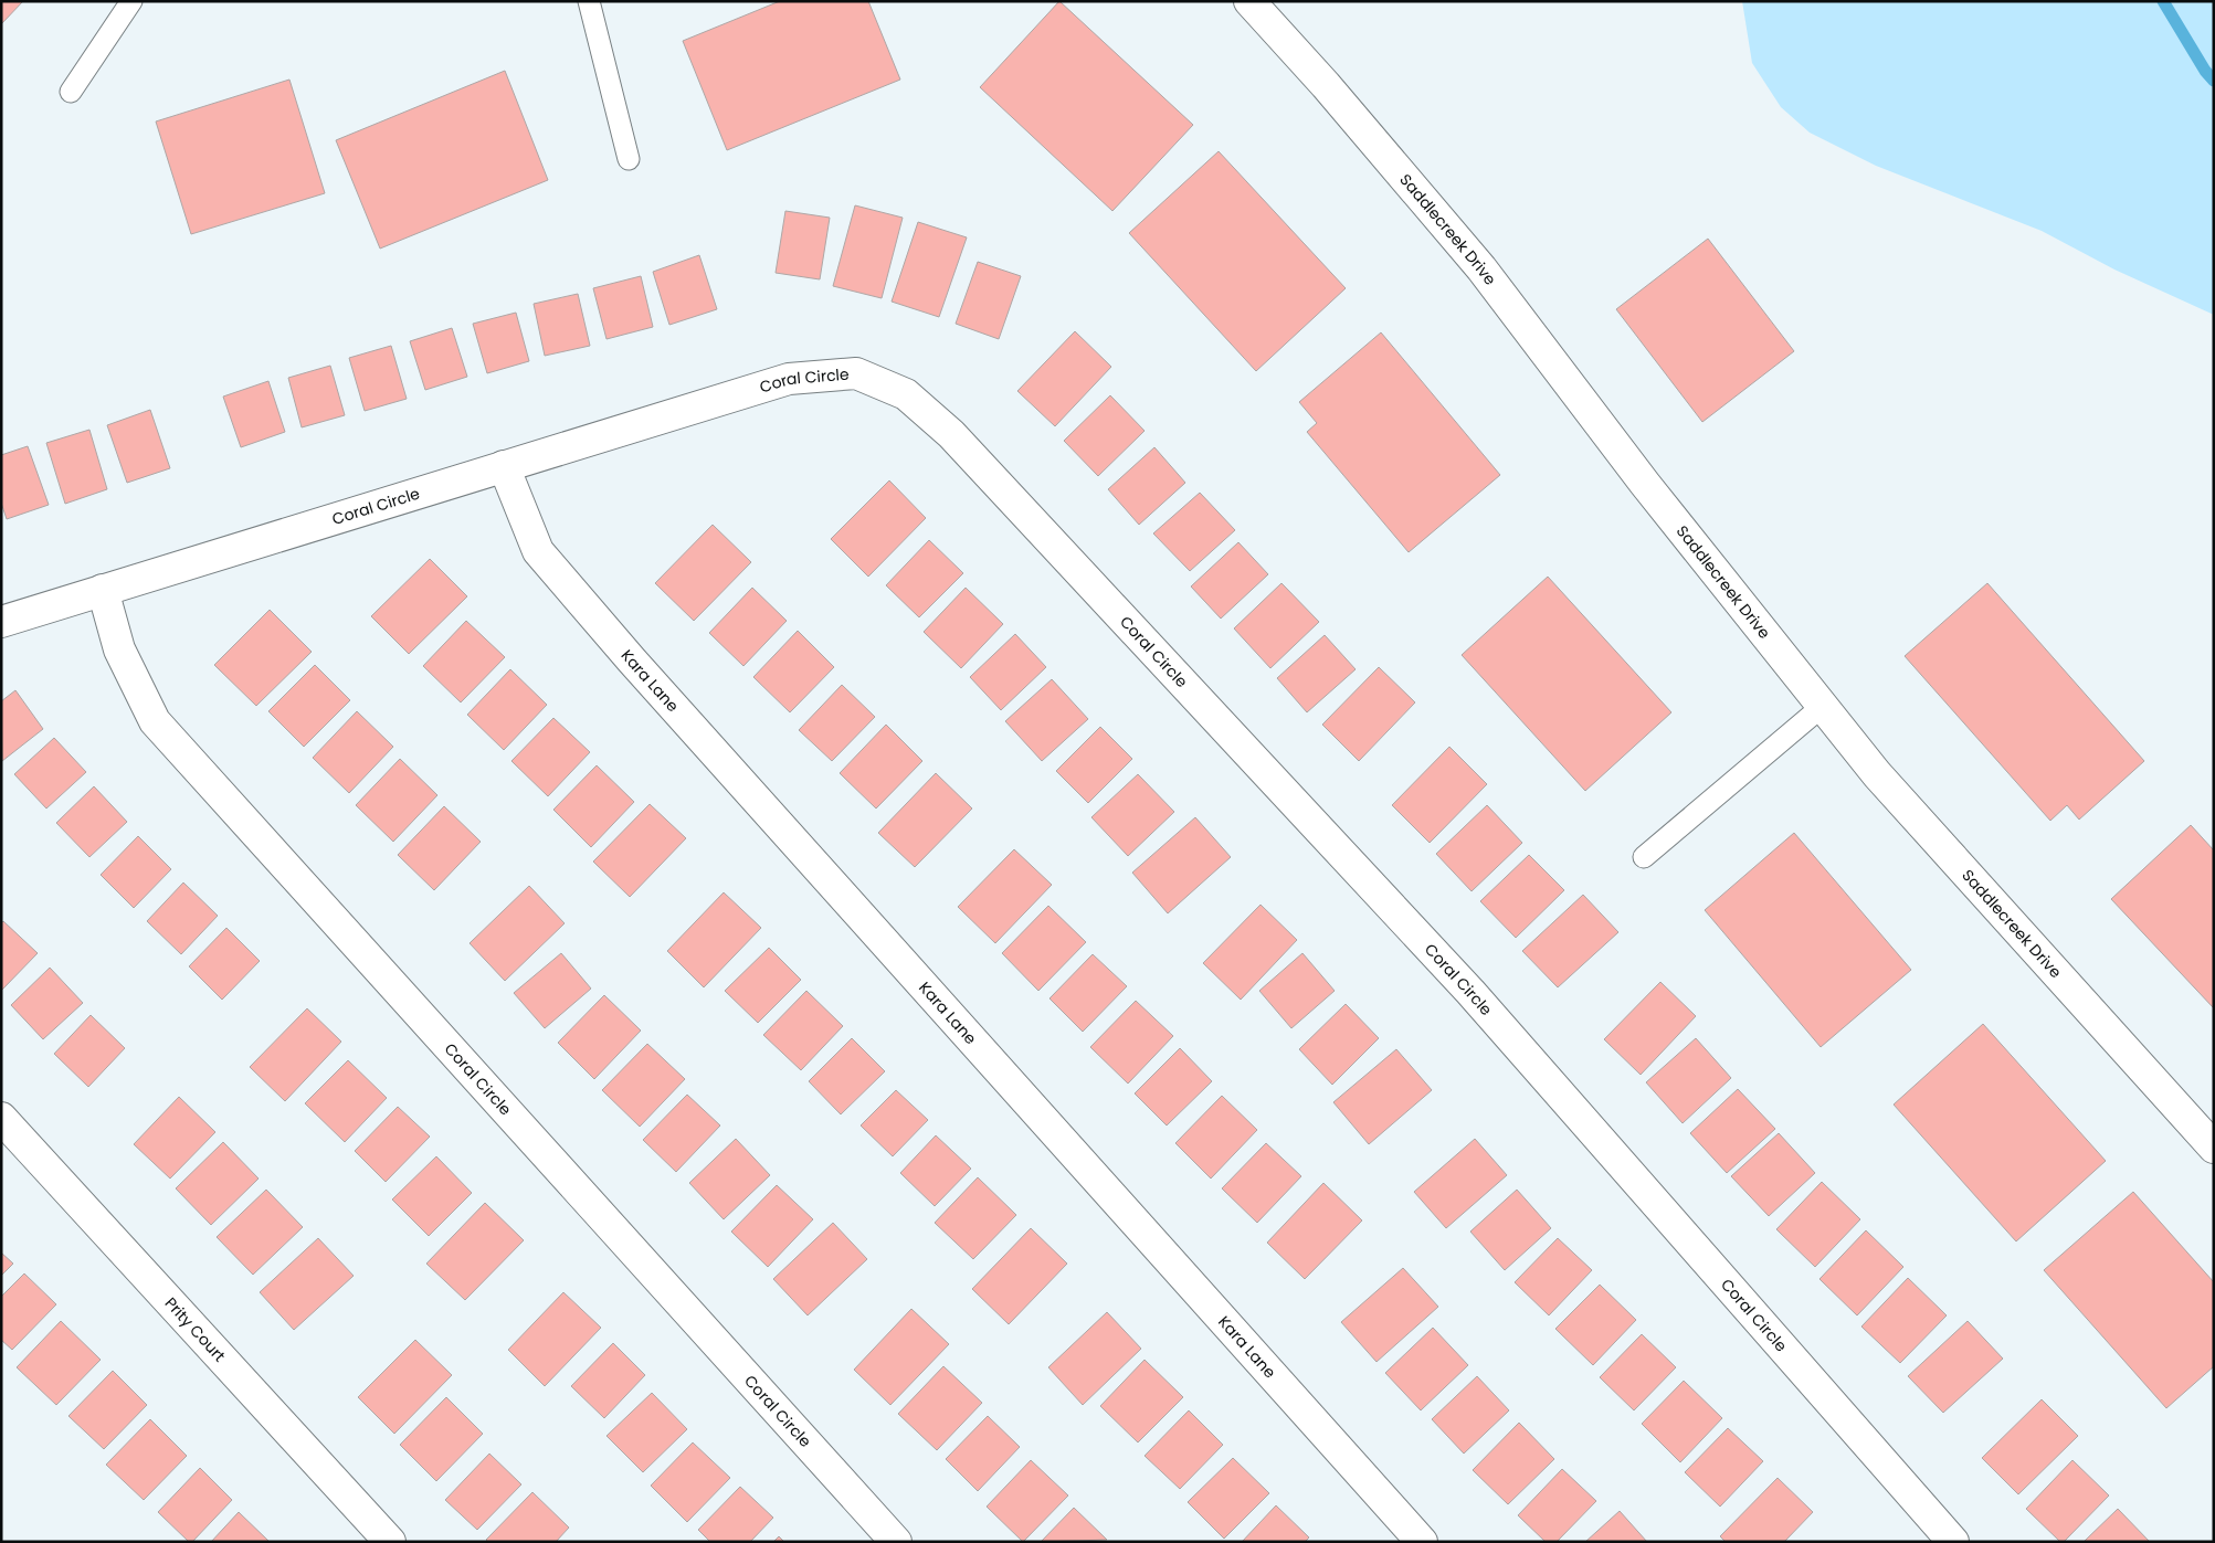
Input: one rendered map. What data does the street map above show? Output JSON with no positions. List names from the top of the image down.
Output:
{
  "streets": {
    "street": [
      "Saddlecreek Drive",
      "Coral Circle",
      "Kara Lane",
      "Prity Court"
    ]
  },
  "crossings": [
    ["Coral Circle", "Kara Lane"]
  ]
}
